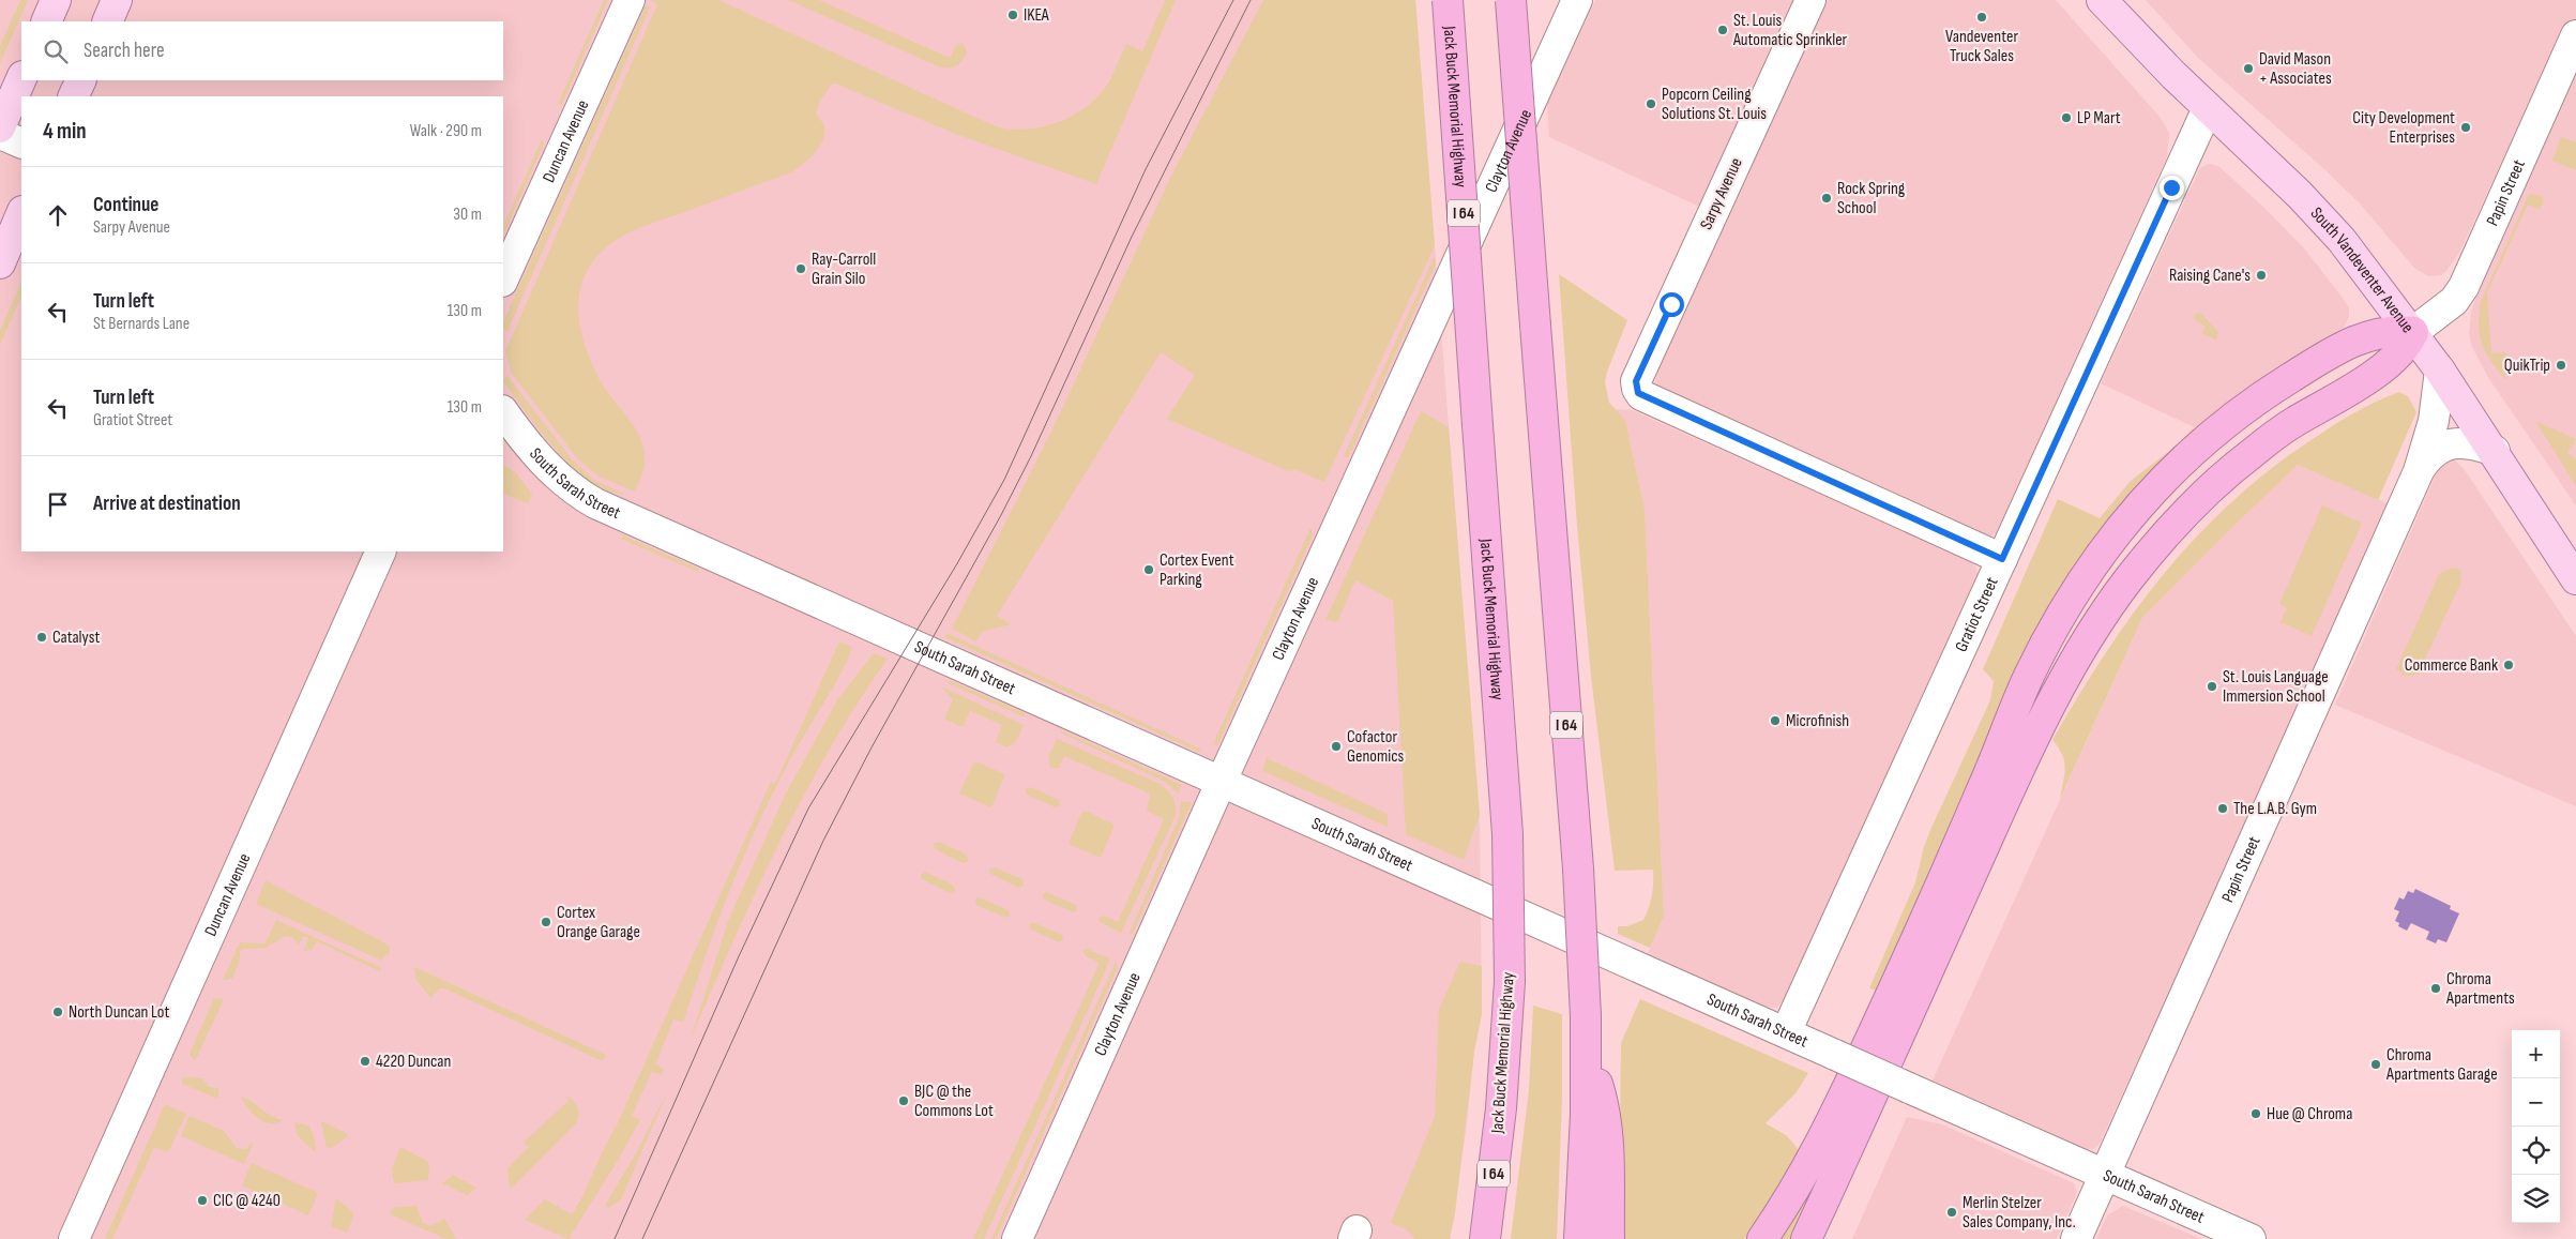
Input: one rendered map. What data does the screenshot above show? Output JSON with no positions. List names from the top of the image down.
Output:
{
  "streets": {
    "highway": ["Jack Buck Memorial Highway", "I 64"],
    "main road": ["South Vandeventer Avenue"],
    "street": [
      "Duncan Avenue",
      "Clayton Avenue",
      "Papin Street",
      "Sarpy Avenue",
      "South Sarah Street",
      "Gratiot Street"
    ]
  },
  "crossings": [
    ["Clayton Avenue", "South Sarah Street"],
    ["Papin Street", "South Vandeventer Avenue"],
    ["Papin Street", "South Sarah Street"],
    ["Sarpy Avenue", "Gratiot Street"],
    ["South Vandeventer Avenue", "Gratiot Street"],
    ["South Sarah Street", "Gratiot Street"]
  ],
  "places": [
    "IKEA",
    "Vandeventer Truck Sales",
    "St. Louis Automatic Sprinkler",
    "David Mason + Associates",
    "Popcorn Ceiling Solutions St. Louis",
    "LP Mart",
    "City Development Enterprises",
    "Rock Spring School",
    "Ray-Carroll Grain Silo",
    "Raising Cane's",
    "QuikTrip",
    "Cortex Event Parking",
    "Catalyst",
    "Commerce Bank",
    "St. Louis Language Immersion School",
    "Microfinish",
    "Cofactor Genomics",
    "The L.A.B. Gym",
    "Cortex Orange Garage",
    "Chroma Apartments",
    "North Duncan Lot",
    "4220 Duncan",
    "Chroma Apartments Garage",
    "BJC @ the Commons Lot",
    "Hue @ Chroma",
    "CIC @ 4240",
    "Merlin Stelzer Sales Company, Inc."
  ],
  "page": {
    "search": "Search here",
    "heading": ["4 min", "Walk · 290 m"],
    "list": [
      ["Continue", "Sarpy Avenue", "30 m"],
      ["Turn left", "St Bernards Lane", "130 m"],
      ["Turn left", "Gratiot Street", "130 m"],
      "Arrive at destination"
    ],
    "map_buttons": ["+", "−"]
  }
}
